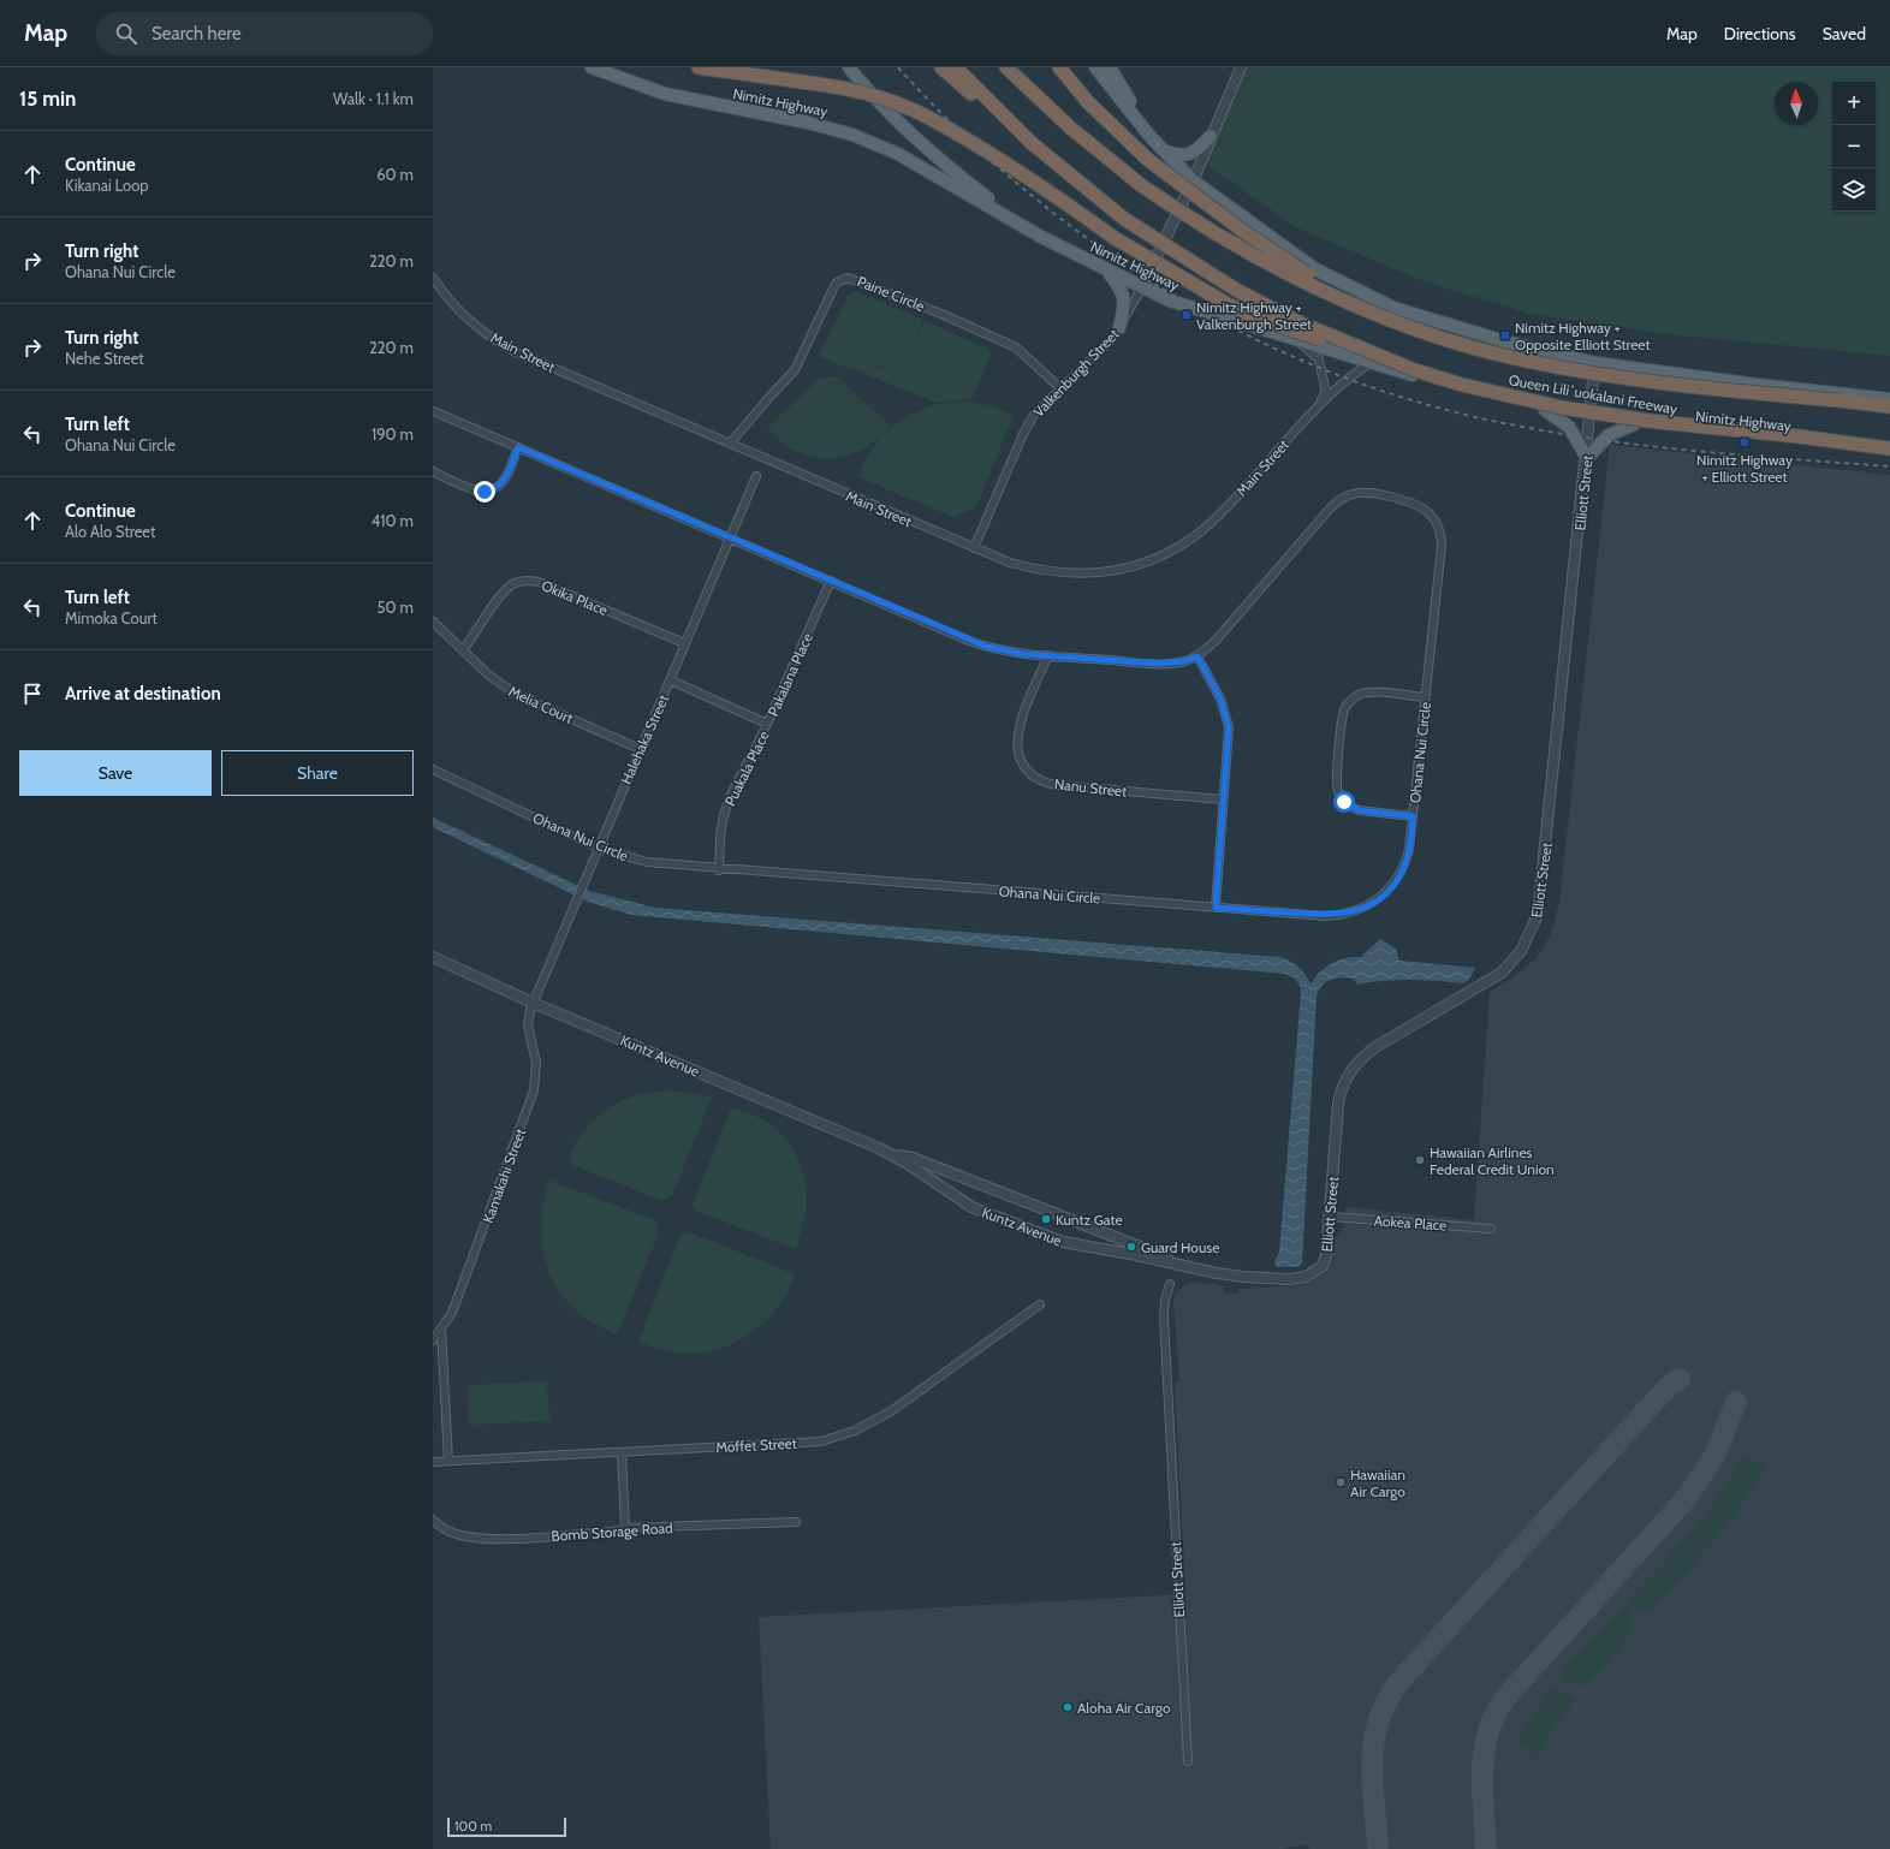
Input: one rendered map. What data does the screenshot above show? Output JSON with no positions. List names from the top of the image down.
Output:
{
  "streets": {
    "highway": ["Queen Liliʻuokalani Freeway"],
    "main road": ["Nimitz Highway"],
    "street": [
      "Paine Circle",
      "Main Street",
      "Valkenburgh Street",
      "Elliott Street",
      "Okika Place",
      "Pakalana Place",
      "Melia Court",
      "Halehaka Street",
      "Ohana Nui Circle",
      "Puakala Place",
      "Nanu Street",
      "Kuntz Avenue",
      "Kamakahi Street",
      "Aokea Place",
      "Moffet Street",
      "Bomb Storage Road"
    ]
  },
  "crossings": [
    ["Nimitz Highway", "Main Street"],
    ["Nimitz Highway", "Valkenburgh Street"],
    ["Nimitz Highway", "Queen Liliʻuokalani Freeway"],
    ["Nimitz Highway", "Elliott Street"],
    ["Paine Circle", "Main Street"],
    ["Paine Circle", "Valkenburgh Street"],
    ["Main Street", "Valkenburgh Street"],
    ["Elliott Street", "Kuntz Avenue"],
    ["Elliott Street", "Aokea Place"],
    ["Okika Place", "Melia Court"],
    ["Okika Place", "Halehaka Street"],
    ["Pakalana Place", "Halehaka Street"],
    ["Pakalana Place", "Ohana Nui Circle"],
    ["Pakalana Place", "Puakala Place"],
    ["Melia Court", "Halehaka Street"],
    ["Halehaka Street", "Ohana Nui Circle"],
    ["Halehaka Street", "Kuntz Avenue"],
    ["Halehaka Street", "Kamakahi Street"],
    ["Ohana Nui Circle", "Puakala Place"],
    ["Ohana Nui Circle", "Nanu Street"],
    ["Kuntz Avenue", "Kamakahi Street"]
  ],
  "places": {
    "transit": ["Nimitz Highway + Valkenburgh Street", "Nimitz Highway + Opposite Elliott Street", "Nimitz Highway + Elliott Street"],
    "other": [
      "Hawaiian Airlines Federal Credit Union",
      "Kuntz Gate",
      "Guard House",
      "Hawaiian Air Cargo",
      "Aloha Air Cargo"
    ]
  },
  "scale_bar": "100 m",
  "north": "top",
  "page": {
    "header": "Map",
    "search": "Search here",
    "nav": ["Map", "Directions", "Saved"],
    "heading": ["15 min", "Walk · 1.1 km"],
    "map_buttons": ["+", "−"],
    "list": [
      ["Continue", "Kikanai Loop", "60 m"],
      ["Turn right", "Ohana Nui Circle", "220 m"],
      ["Turn right", "Nehe Street", "220 m"],
      ["Turn left", "Ohana Nui Circle", "190 m"],
      ["Continue", "Alo Alo Street", "410 m"],
      ["Turn left", "Mimoka Court", "50 m"],
      "Arrive at destination"
    ],
    "buttons": ["Save", "Share"],
    "scale": "100 m"
  }
}
